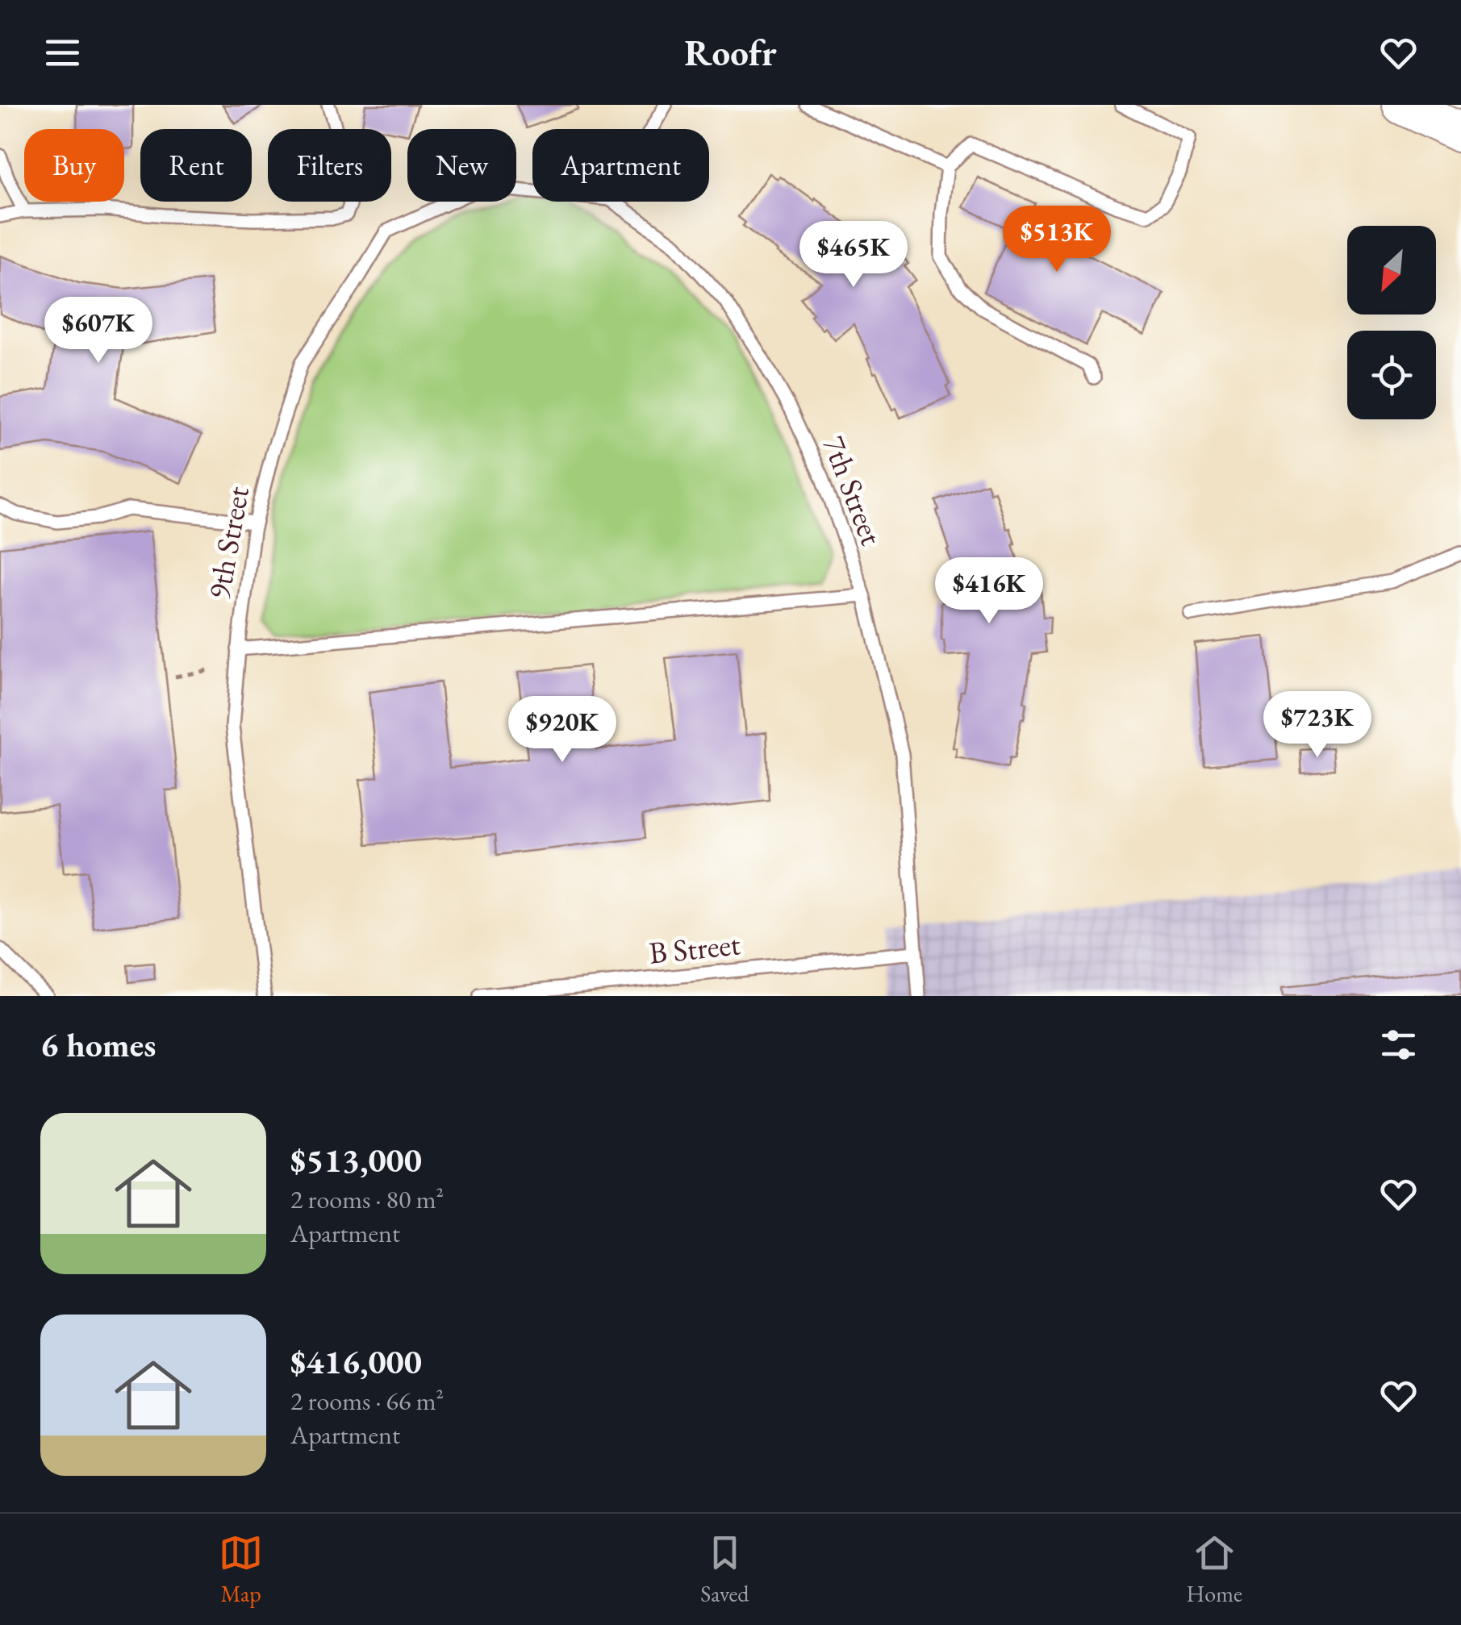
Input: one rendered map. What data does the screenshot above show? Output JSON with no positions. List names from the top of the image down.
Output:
{
  "streets": {
    "lane": ["7th Street", "9th Street", "B Street"]
  },
  "crossings": [
    ["7th Street", "B Street"]
  ],
  "north": "bottom left",
  "page": {
    "header": "Roofr",
    "chip": [
      "Buy",
      "Rent",
      "Filters",
      "New",
      "Apartment"
    ],
    "price": [
      "$513K",
      "$465K",
      "$607K",
      "$416K",
      "$723K",
      "$920K"
    ],
    "heading": "6 homes",
    "list": [
      {
        "name": "$513,000",
        "note": "2 rooms · 80 m² · Apartment"
      },
      {
        "name": "$416,000",
        "note": "2 rooms · 66 m² · Apartment"
      }
    ],
    "tabs": ["Map", "Saved", "Home"]
  }
}
